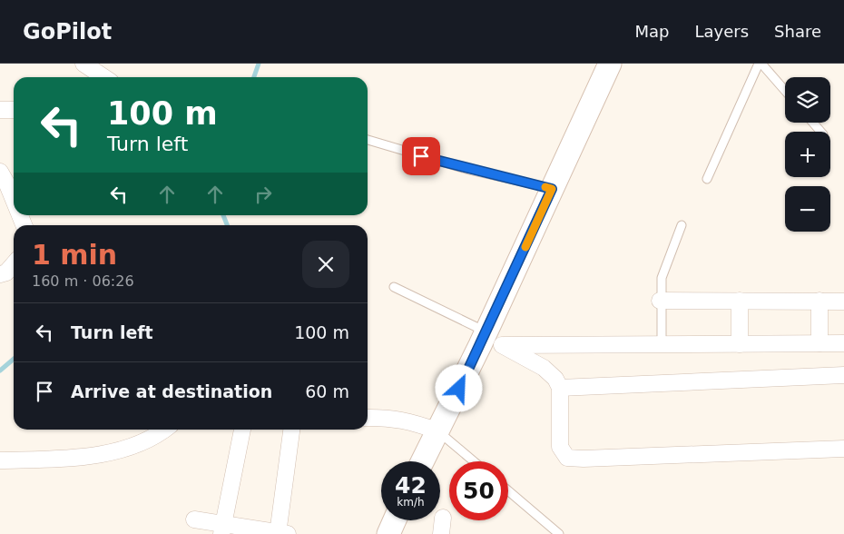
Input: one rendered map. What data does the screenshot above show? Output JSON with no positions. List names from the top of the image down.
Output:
{
  "page": {
    "header": "GoPilot",
    "nav": ["Map", "Layers", "Share"],
    "map_buttons": ["+", "−"],
    "turn": ["100 m", "Turn left"],
    "heading": ["1 min", "160 m · 06:26"],
    "list": [
      {
        "name": "Turn left",
        "value": "100 m"
      },
      {
        "name": "Arrive at destination",
        "value": "60 m"
      }
    ],
    "speed": "42 km/h",
    "limit": "50"
  }
}
